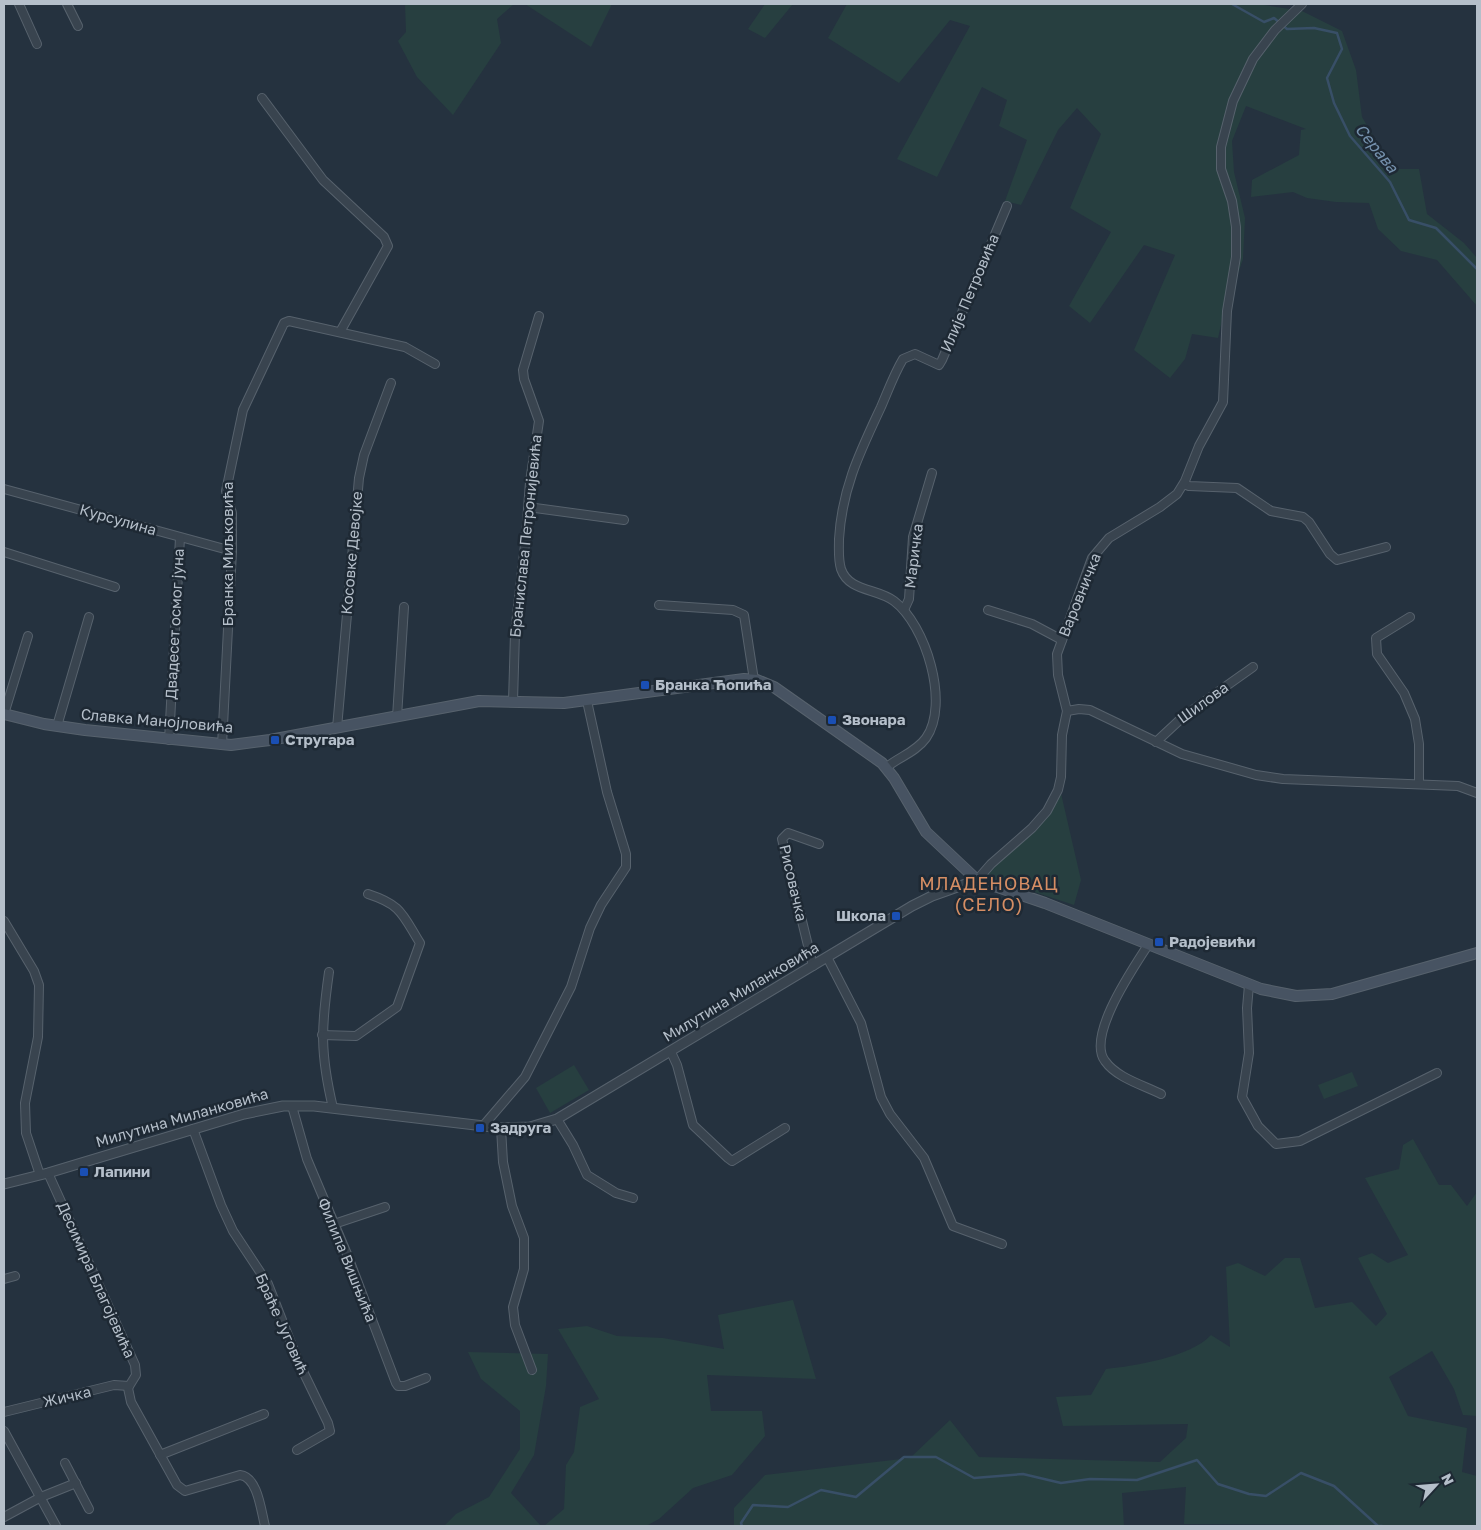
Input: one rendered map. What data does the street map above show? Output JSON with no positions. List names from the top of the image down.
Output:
{
  "streets": {
    "main road": ["Славка Манојловића"],
    "street": [
      "Илије Петровића",
      "Курсулина",
      "Бранислава Петронијевића",
      "Косовке Девојке",
      "Бранка Миљковића",
      "Маричка",
      "Варовничка",
      "Двадесет осмог јуна",
      "Шилова",
      "Рисовачка",
      "Милутина Миланковића",
      "Филипа Вишњића",
      "Десимира Благојевића",
      "Браће Југовић",
      "Жичка"
    ]
  },
  "crossings": [
    ["Илије Петровића", "Маричка"],
    ["Илије Петровића", "Славка Манојловића"],
    ["Курсулина", "Бранка Миљковића"],
    ["Курсулина", "Двадесет осмог јуна"],
    ["Бранислава Петронијевића", "Славка Манојловића"],
    ["Косовке Девојке", "Славка Манојловића"],
    ["Бранка Миљковића", "Славка Манојловића"],
    ["Варовничка", "Славка Манојловића"],
    ["Варовничка", "Милутина Миланковића"],
    ["Двадесет осмог јуна", "Славка Манојловића"],
    ["Славка Манојловића", "Милутина Миланковића"],
    ["Рисовачка", "Милутина Миланковића"],
    ["Милутина Миланковића", "Филипа Вишњића"],
    ["Милутина Миланковића", "Десимира Благојевића"],
    ["Милутина Миланковића", "Браће Југовић"],
    ["Десимира Благојевића", "Жичка"]
  ],
  "districts": ["МЛАДЕНОВАЦ (СЕЛО)"],
  "water": ["Серава"],
  "places": {
    "transit": [
      "Бранка Ћопића",
      "Звонара",
      "Стругара",
      "Школа",
      "Радојевићи",
      "Задруга",
      "Лапини"
    ]
  },
  "north": "top right"
}
